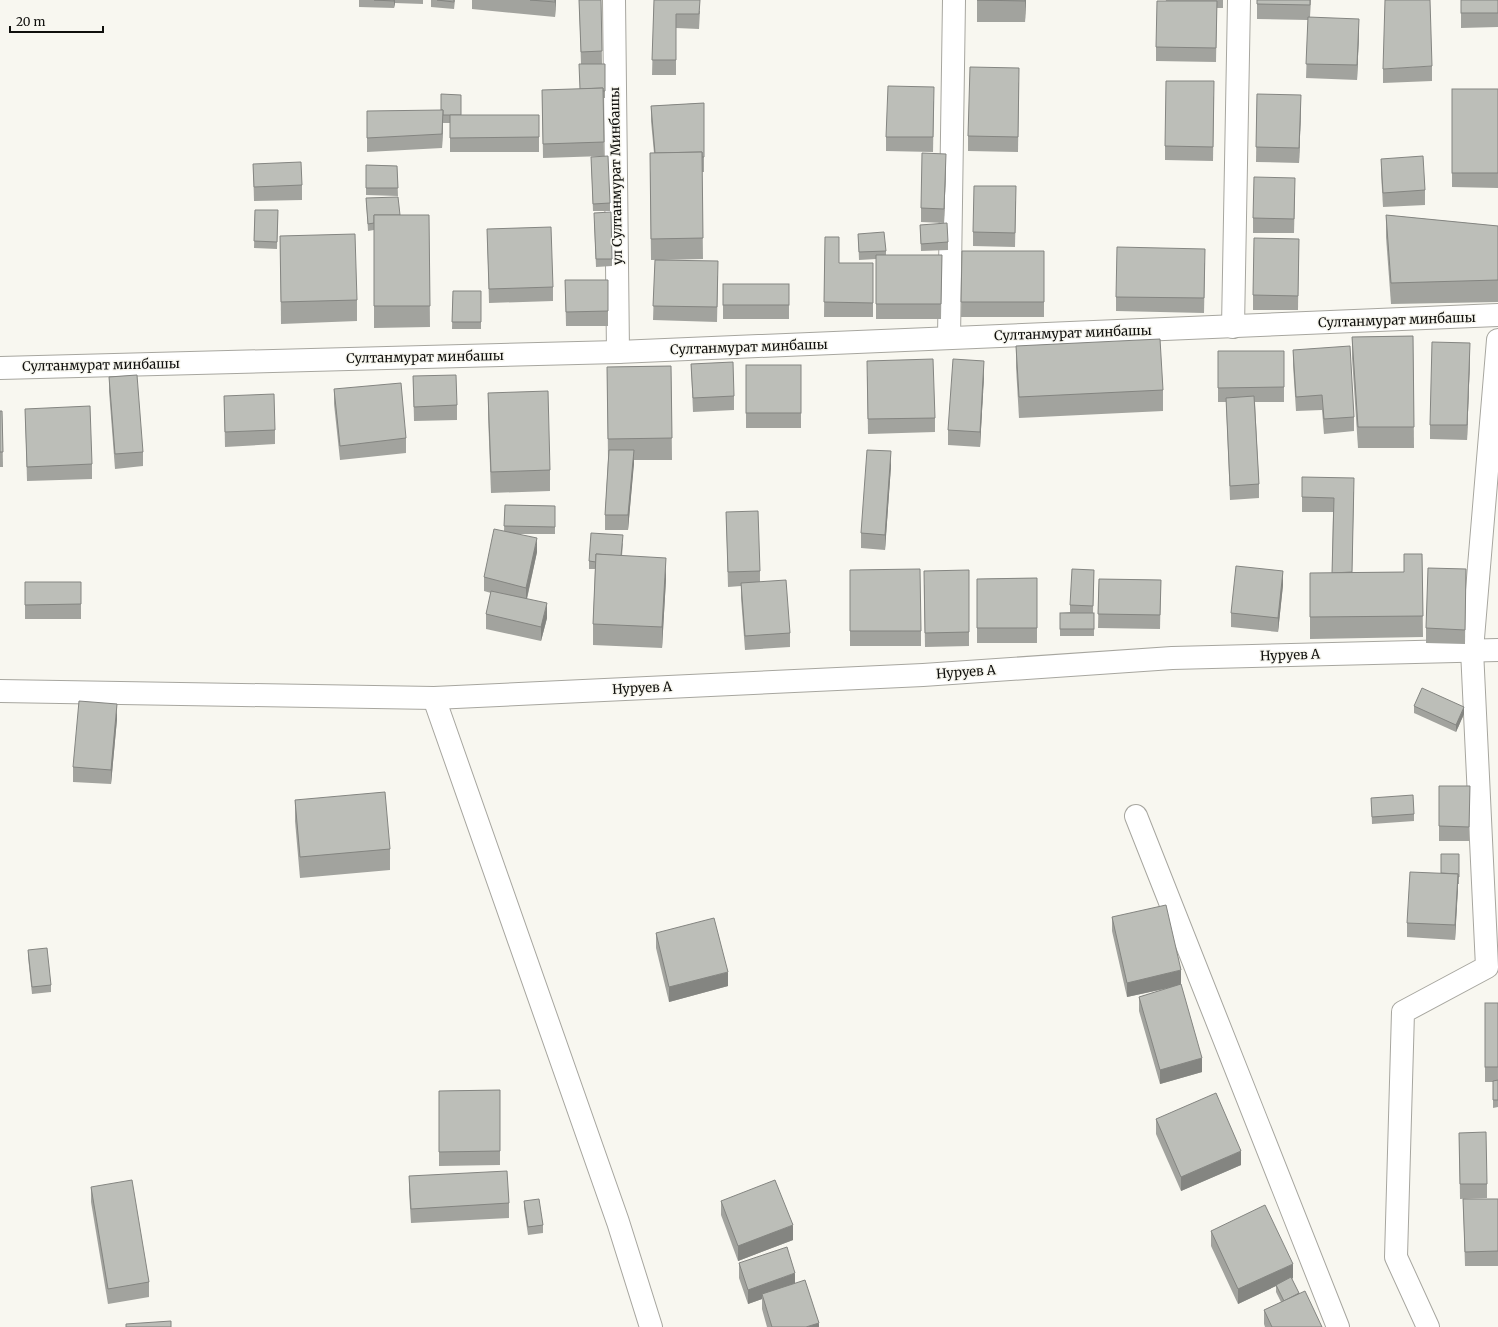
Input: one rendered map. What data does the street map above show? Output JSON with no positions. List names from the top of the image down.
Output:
{
  "streets": {
    "street": ["ул Султанмурат Минбашы", "Султанмурат минбашы", "Нуруев А"]
  },
  "crossings": [
    ["ул Султанмурат Минбашы", "Султанмурат минбашы"]
  ],
  "scale_bar": "20 m"
}
